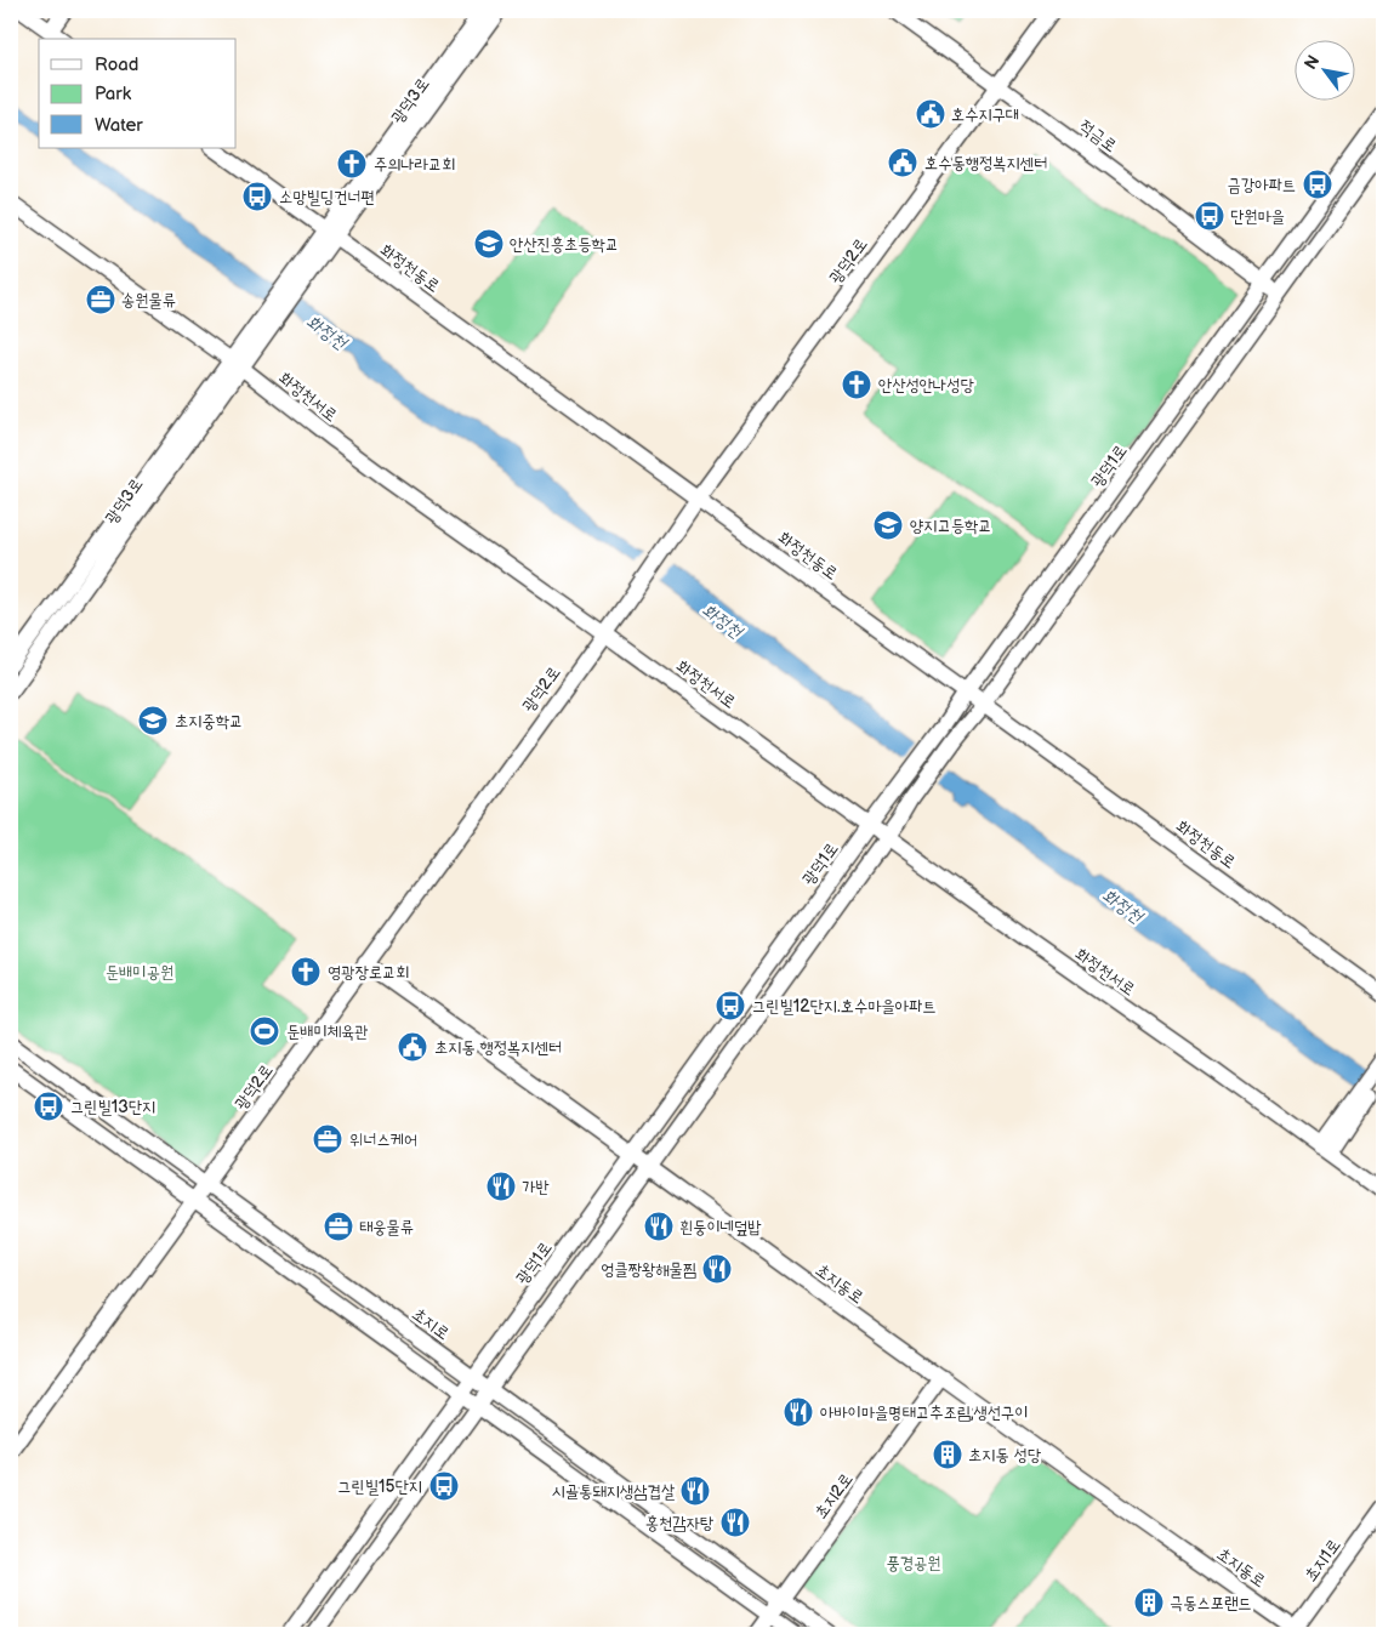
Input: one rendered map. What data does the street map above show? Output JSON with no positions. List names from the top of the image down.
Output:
{
  "streets": {
    "street": [
      "광덕3로",
      "적금로",
      "광덕2로",
      "화정천동로",
      "화정천서로",
      "광덕1로",
      "초지동로",
      "초지로",
      "초지2로",
      "초지1로"
    ]
  },
  "crossings": [
    ["광덕3로", "화정천동로"],
    ["광덕3로", "화정천서로"],
    ["적금로", "광덕2로"],
    ["적금로", "광덕1로"],
    ["광덕2로", "화정천동로"],
    ["광덕2로", "화정천서로"],
    ["광덕2로", "초지동로"],
    ["광덕2로", "초지로"],
    ["화정천동로", "광덕1로"],
    ["화정천서로", "광덕1로"],
    ["광덕1로", "초지동로"],
    ["광덕1로", "초지로"],
    ["초지동로", "초지2로"],
    ["초지동로", "초지1로"],
    ["초지로", "초지2로"]
  ],
  "water": ["화정천"],
  "parks": ["둔배미공원", "풍경공원"],
  "places": {
    "public building": ["호수지구대", "호수동행정복지센터", "초지동 행정복지센터"],
    "church": ["주의나라교회", "안산성안나성당", "영광장로교회"],
    "bus stop": [
      "금강아파트",
      "소망빌딩건너편",
      "단원마을",
      "그린빌12단지.호수마을아파트",
      "그린빌13단지",
      "그린빌15단지"
    ],
    "school or university": ["안산진흥초등학교", "양지고등학교", "초지중학교"],
    "office": ["송원물류", "위너스케어", "태웅물류"],
    "sports": ["둔배미체육관"],
    "restaurant": [
      "가반",
      "흰둥이네덮밥",
      "엉클짱왕해물찜",
      "아바이마을명태고추조림,생선구이",
      "시골통돼지생삼겹살",
      "홍천감자탕"
    ],
    "building": ["초지동 성당", "극동스포랜드"]
  },
  "legend": ["Road", "Park", "Water"],
  "north": "top left"
}
